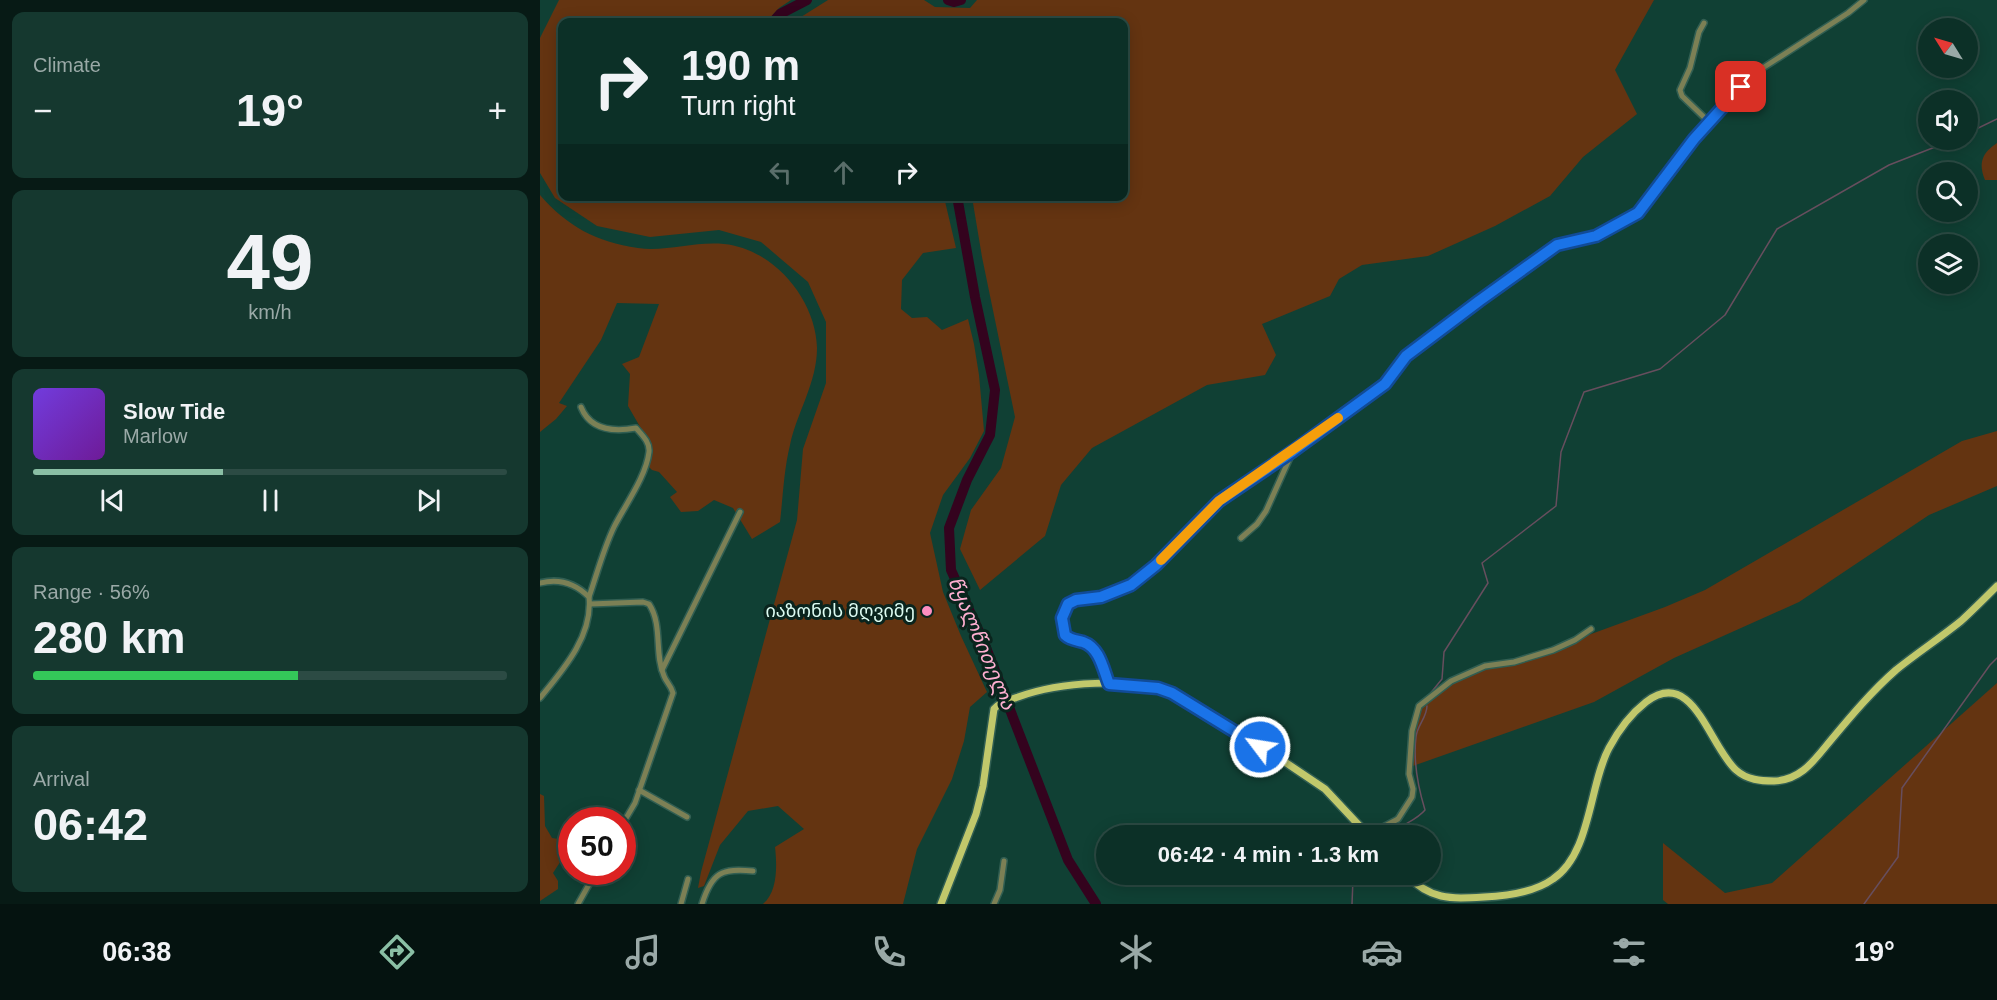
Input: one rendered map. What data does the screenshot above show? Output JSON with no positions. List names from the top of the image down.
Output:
{
  "water": ["წყალწითელა"],
  "places": ["იაზონის მღვიმე"],
  "north": "top left",
  "page": {
    "tile": [
      "Climate",
      ["49", "km/h"],
      ["Range · 56%", "280 km"],
      ["Arrival", "06:42"]
    ],
    "turn": ["190 m", "Turn right"],
    "heat": ["−", "19°", "+"],
    "song": ["Slow Tide", "Marlow"],
    "limit": "50",
    "trip": "06:42 · 4 min · 1.3 km",
    "tabs": ["06:38", "19°"]
  }
}
